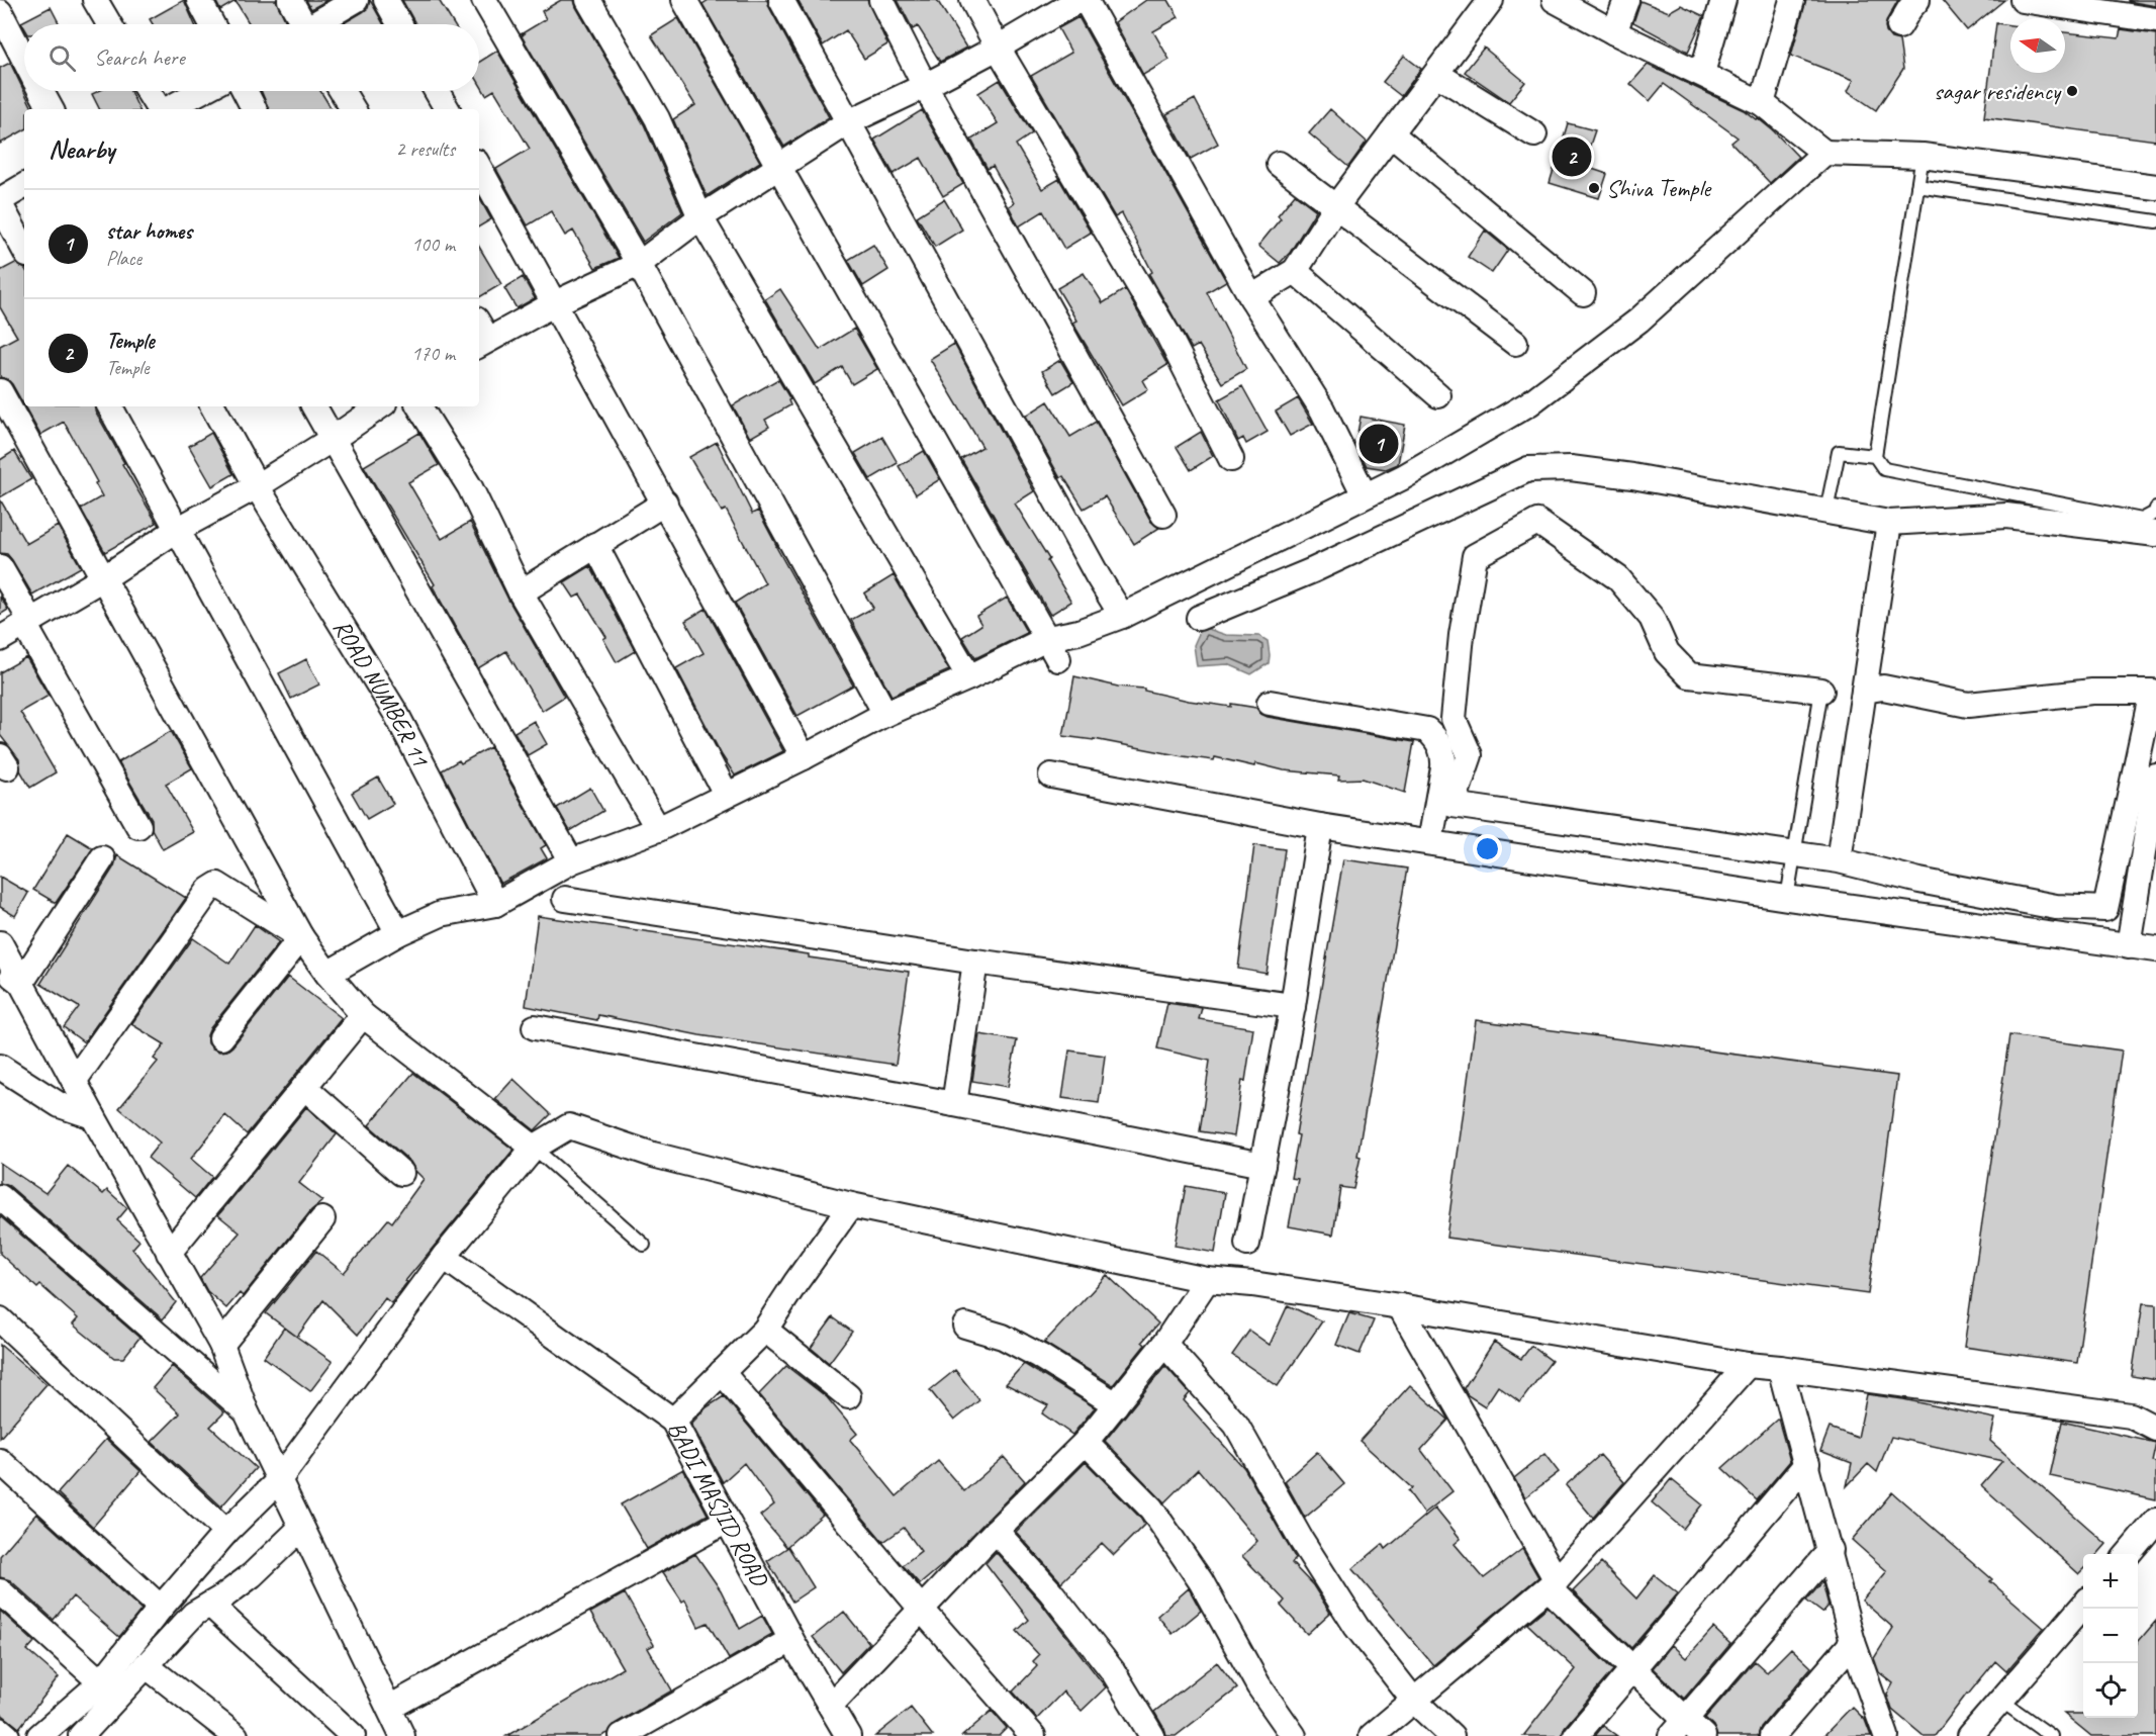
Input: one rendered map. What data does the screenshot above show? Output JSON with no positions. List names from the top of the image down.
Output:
{
  "streets": {
    "street": ["ROAD NUMBER 11", "BADI MASJID ROAD"]
  },
  "places": ["sagar residency", "Shiva Temple"],
  "north": "left",
  "page": {
    "search": "Search here",
    "heading": ["Nearby", "2 results"],
    "pins": ["2", "1"],
    "list": [
      {
        "mark": "1",
        "name": "star homes",
        "note": "Place",
        "value": "100 m"
      },
      {
        "mark": "2",
        "name": "Temple",
        "note": "Temple",
        "value": "170 m"
      }
    ],
    "map_buttons": ["+", "−"]
  }
}
